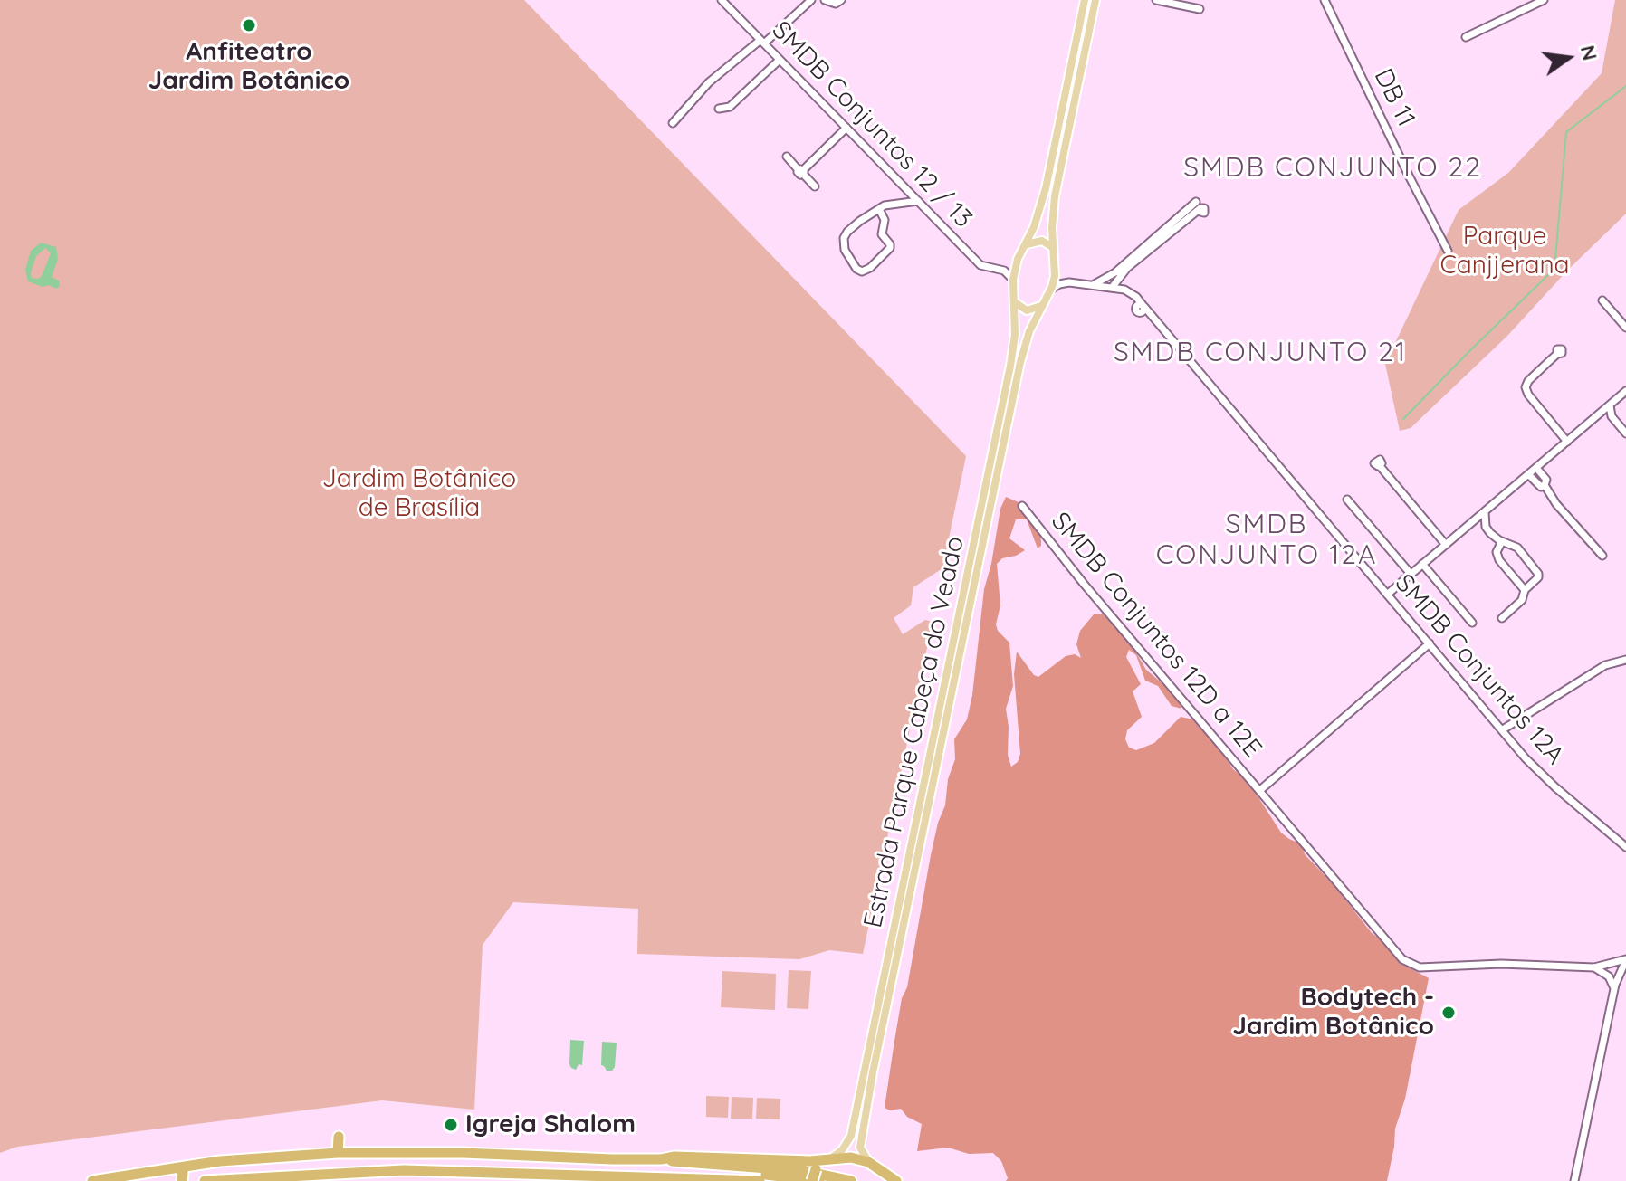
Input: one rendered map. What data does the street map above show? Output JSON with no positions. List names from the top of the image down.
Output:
{
  "streets": {
    "main road": ["Estrada Parque Cabeça do Veado"],
    "street": [
      "DB 11",
      "SMDB Conjuntos 12 / 13",
      "SMDB Conjuntos 12D a 12E",
      "SMDB Conjuntos 12A"
    ]
  },
  "crossings": [
    ["SMDB Conjuntos 12 / 13", "Estrada Parque Cabeça do Veado"]
  ],
  "districts": ["SMDB CONJUNTO 22", "SMDB CONJUNTO 21", "SMDB CONJUNTO 12A"],
  "parks": ["Parque Canjjerana", "Jardim Botânico de Brasília"],
  "places": ["Anfiteatro Jardim Botânico", "Bodytech - Jardim Botânico", "Igreja Shalom"],
  "north": "right"
}
